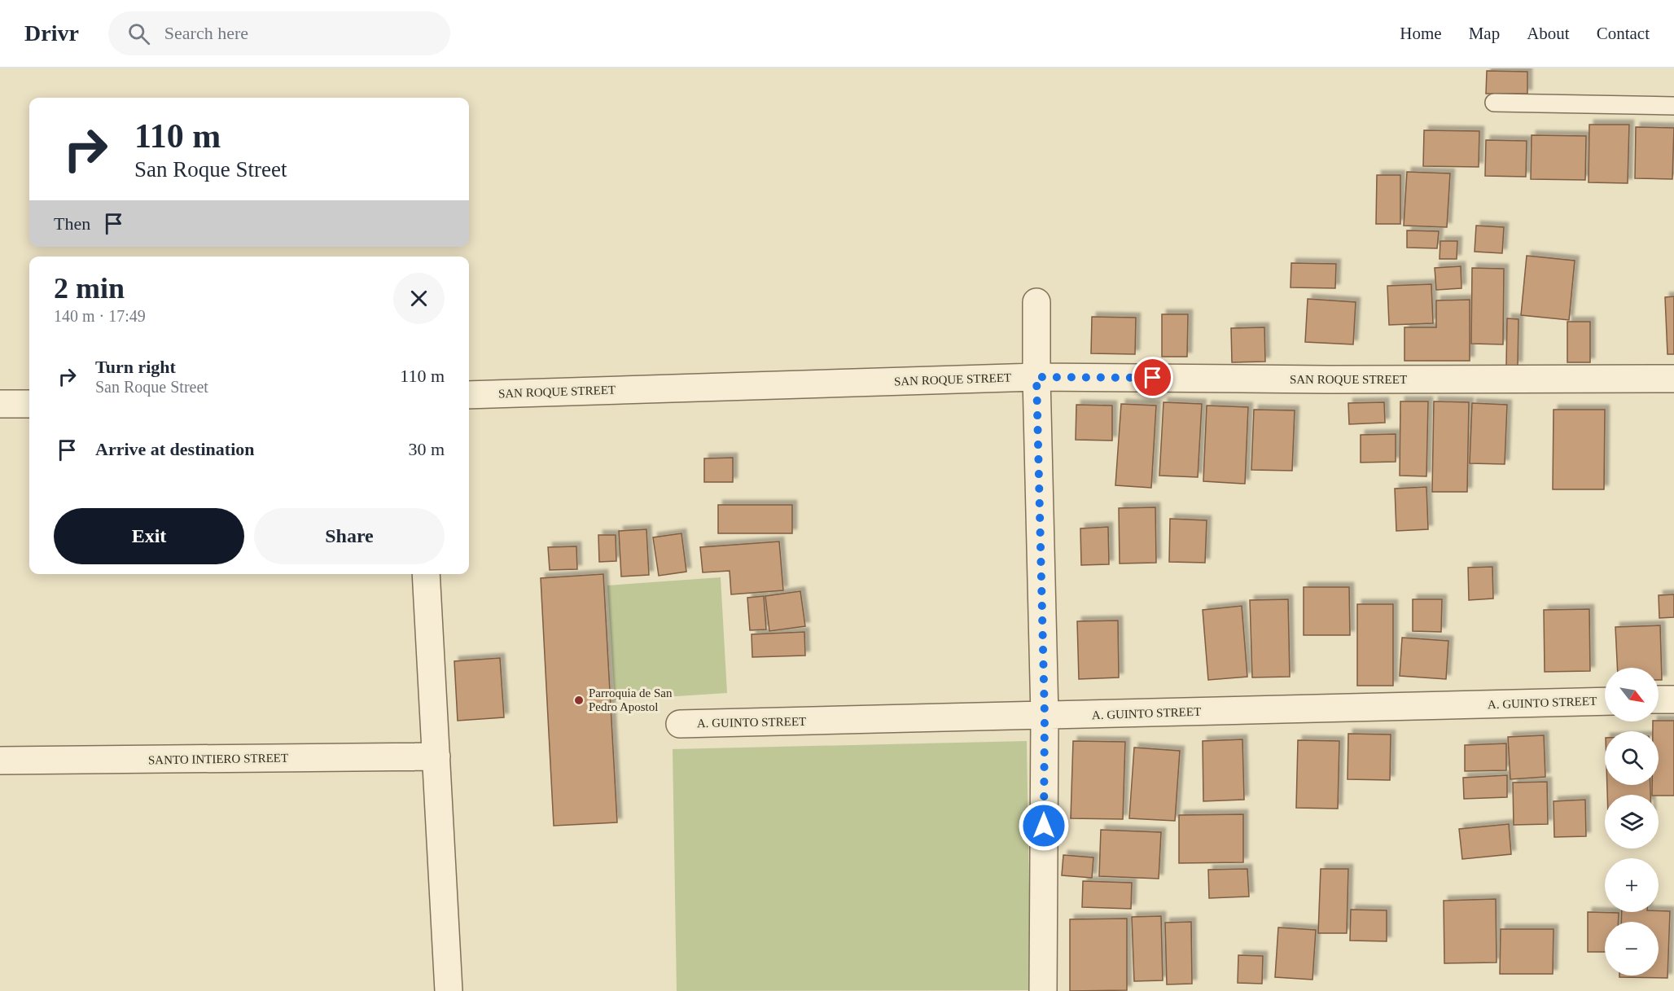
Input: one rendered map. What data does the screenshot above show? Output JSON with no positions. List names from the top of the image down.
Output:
{
  "streets": {
    "street": ["SAN ROQUE STREET", "A. GUINTO STREET", "SANTO INTIERO STREET"]
  },
  "places": ["Parroquia de San Pedro Apostol"],
  "north": "bottom right",
  "page": {
    "header": "Drivr",
    "search": "Search here",
    "nav": [
      "Home",
      "Map",
      "About",
      "Contact"
    ],
    "turn": ["110 m", "San Roque Street"],
    "then": "Then",
    "heading": ["2 min", "140 m · 17:49"],
    "list": [
      {
        "name": "Turn right",
        "note": "San Roque Street",
        "value": "110 m"
      },
      {
        "name": "Arrive at destination",
        "value": "30 m"
      }
    ],
    "buttons": ["Exit", "Share"],
    "map_buttons": ["+", "−"]
  }
}
